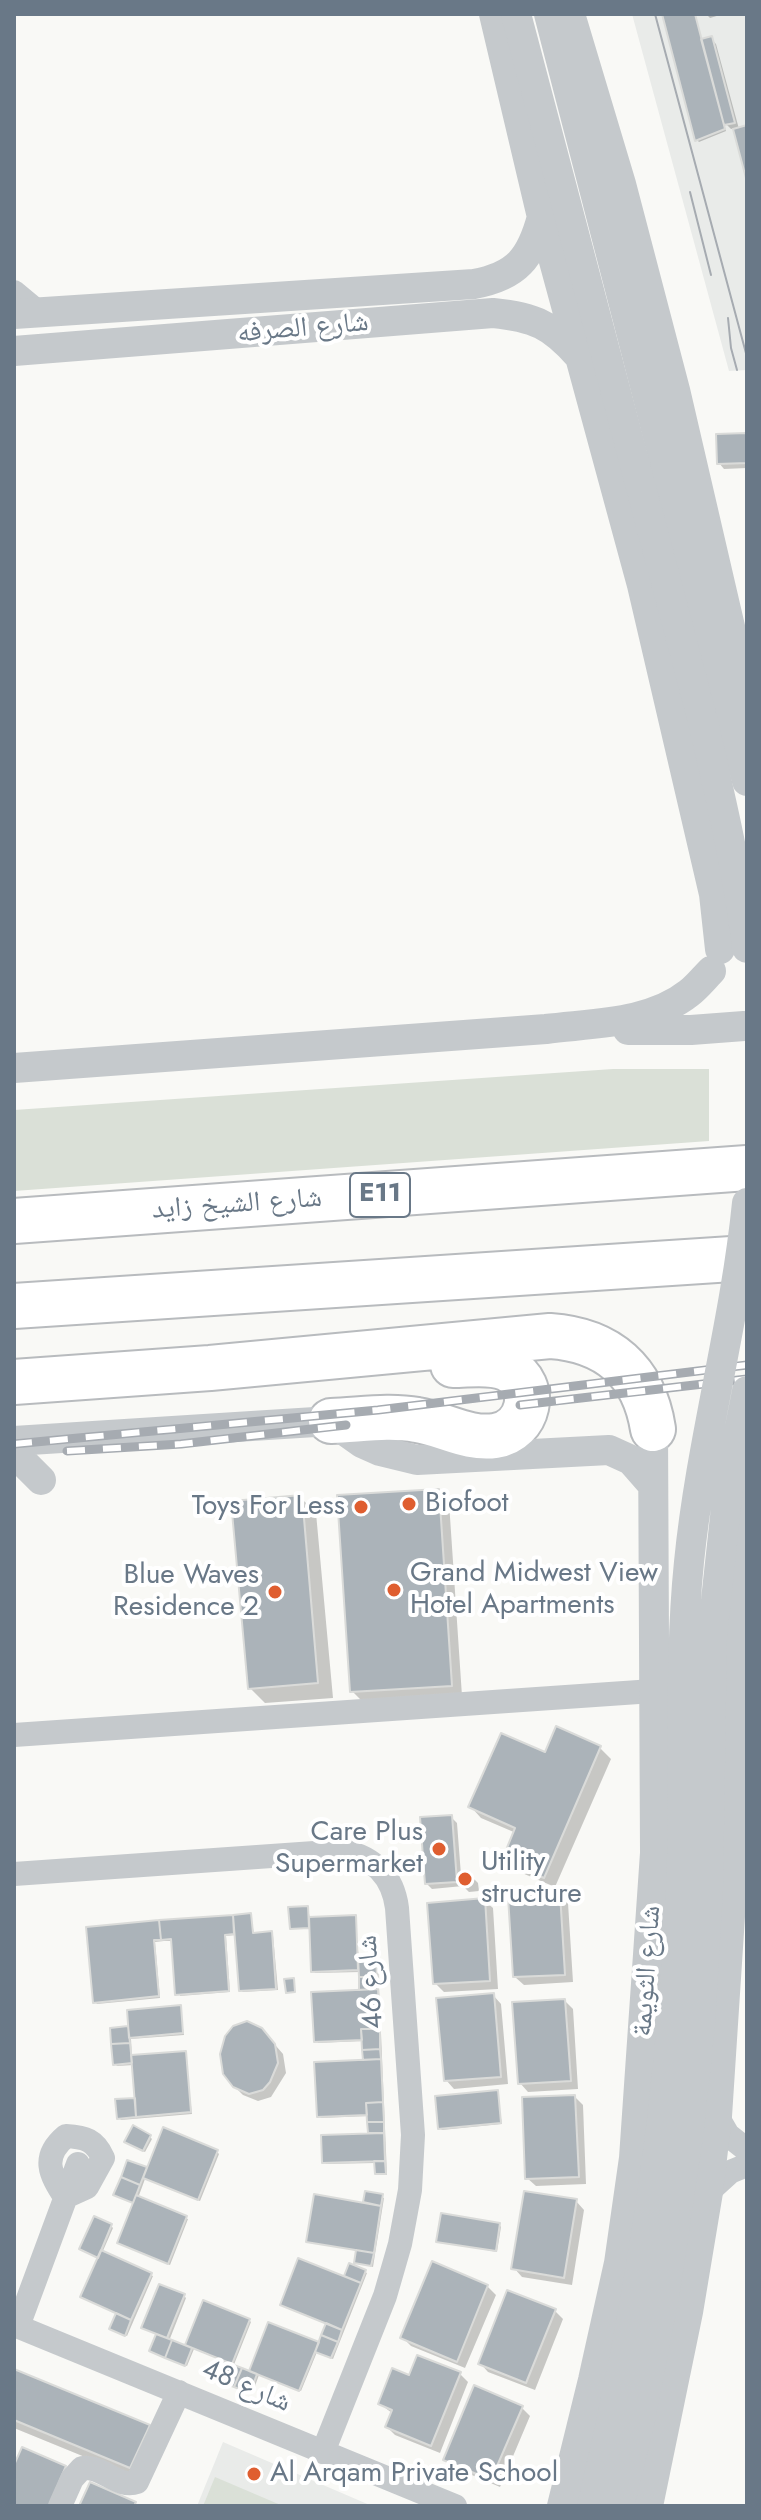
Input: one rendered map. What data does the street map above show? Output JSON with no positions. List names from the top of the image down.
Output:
{
  "streets": {
    "highway": ["E11", "شارع الشيخ زايد"],
    "street": [
      "شارع الصرفه",
      "شارع الثويمة",
      "شارع 46",
      "شارع 48"
    ]
  },
  "crossings": [
    ["شارع 46", "شارع 48"]
  ],
  "places": [
    "Biofoot",
    "Toys For Less",
    "Grand Midwest View Hotel Apartments",
    "Blue Waves Residence 2",
    "Care Plus Supermarket",
    "Utility structure",
    "Al Arqam Private School"
  ]
}
